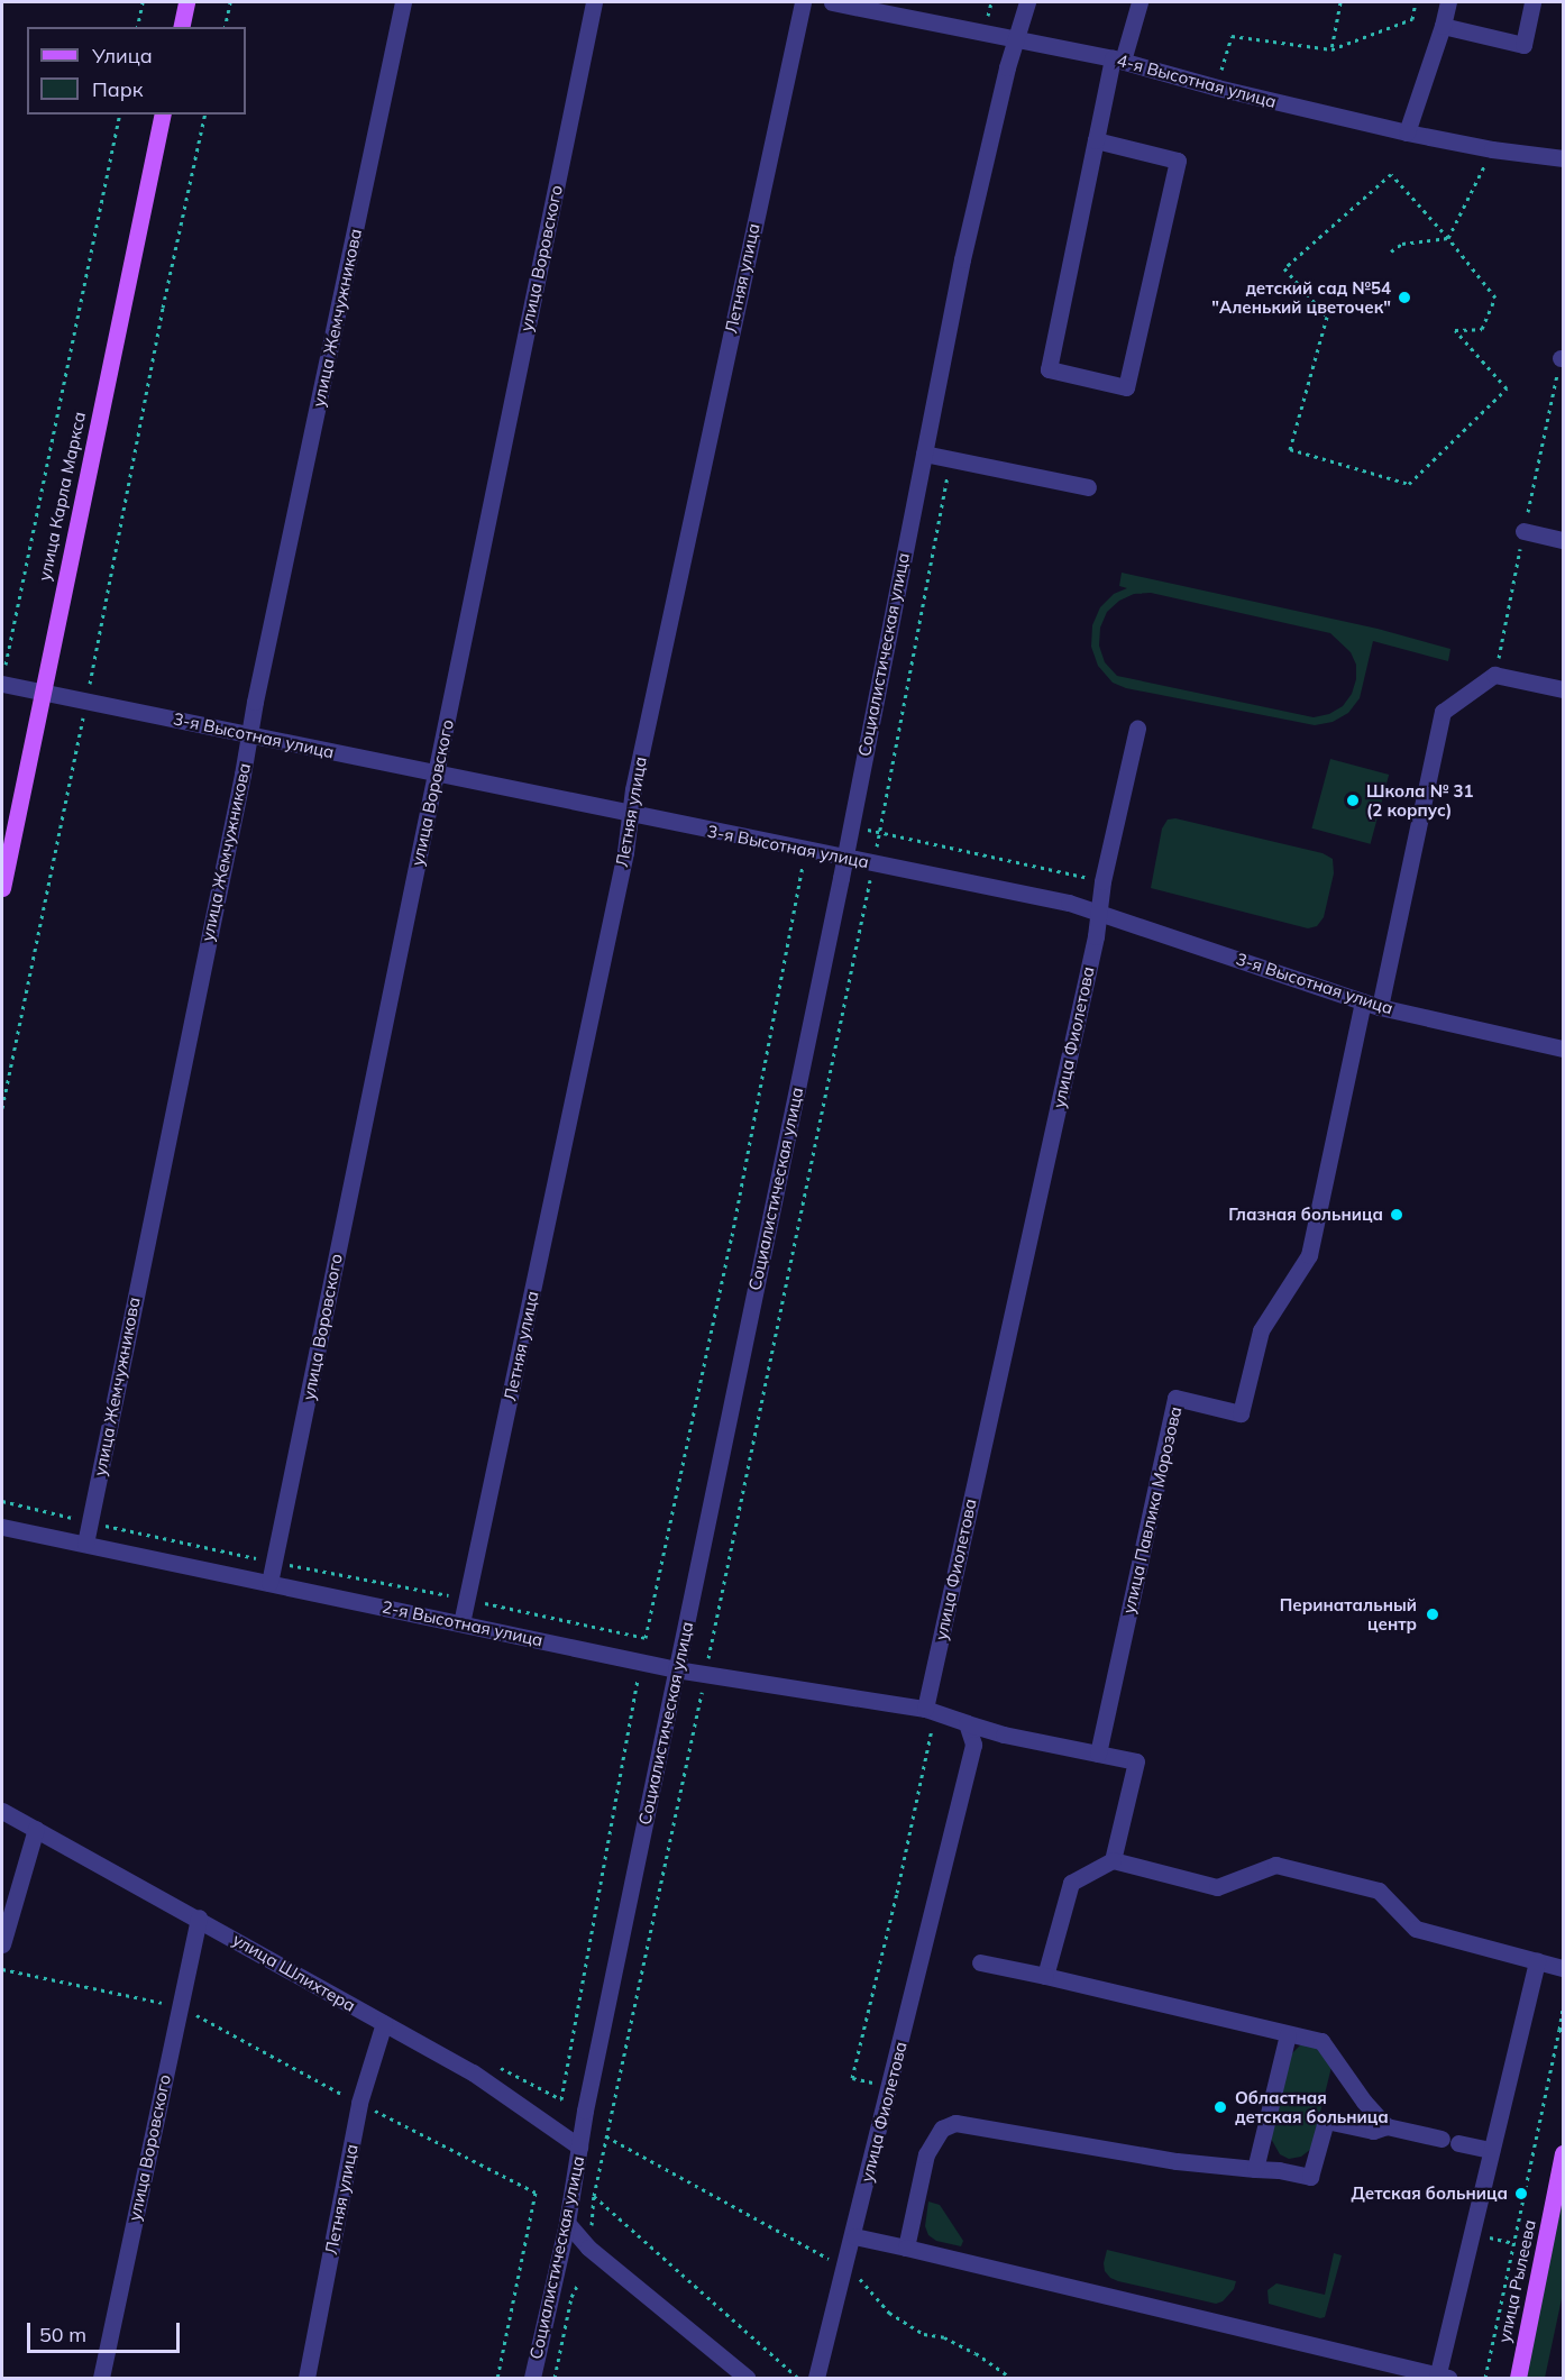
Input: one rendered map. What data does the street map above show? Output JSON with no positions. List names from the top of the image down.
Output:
{
  "streets": {
    "main road": ["улица Карла Маркса", "улица Рылеева"],
    "street": [
      "4-я Высотная улица",
      "улица Воровского",
      "Летняя улица",
      "улица Жемчужникова",
      "Социалистическая улица",
      "3-я Высотная улица",
      "улица Фиолетова",
      "улица Павлика Морозова",
      "2-я Высотная улица",
      "улица Шлихтера"
    ]
  },
  "crossings": [
    ["4-я Высотная улица", "Социалистическая улица"],
    ["улица Воровского", "3-я Высотная улица"],
    ["улица Воровского", "2-я Высотная улица"],
    ["улица Воровского", "улица Шлихтера"],
    ["Летняя улица", "3-я Высотная улица"],
    ["Летняя улица", "2-я Высотная улица"],
    ["Летняя улица", "улица Шлихтера"],
    ["улица Жемчужникова", "3-я Высотная улица"],
    ["улица Жемчужникова", "2-я Высотная улица"],
    ["улица Карла Маркса", "3-я Высотная улица"],
    ["Социалистическая улица", "3-я Высотная улица"],
    ["Социалистическая улица", "2-я Высотная улица"],
    ["Социалистическая улица", "улица Шлихтера"],
    ["3-я Высотная улица", "улица Фиолетова"],
    ["3-я Высотная улица", "улица Павлика Морозова"],
    ["улица Фиолетова", "2-я Высотная улица"]
  ],
  "places": [
    "детский сад №54 \"Аленький цветочек\"",
    "Школа № 31 (2 корпус)",
    "Глазная больница",
    "Перинатальный центр",
    "Областная детская больница",
    "Детская больница"
  ],
  "legend": ["Улица", "Парк"],
  "scale_bar": "50 m"
}
